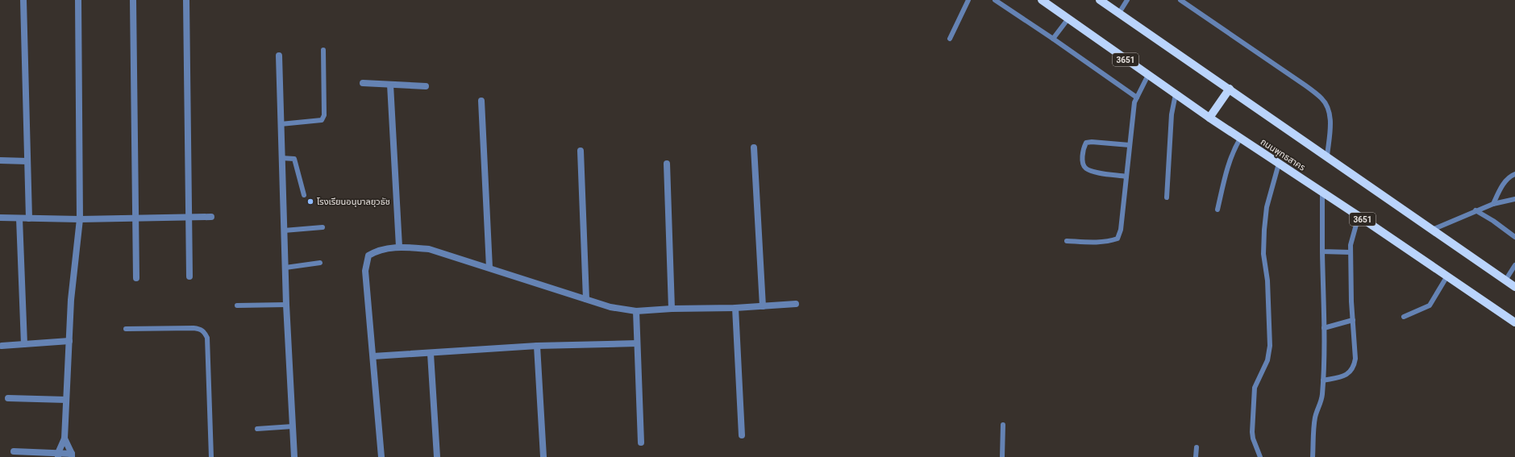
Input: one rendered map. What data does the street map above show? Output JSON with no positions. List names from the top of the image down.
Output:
{
  "streets": {
    "main road": ["3651", "ถนนพุทธสาคร"]
  },
  "places": ["โรงเรียนอนุบาลยุวธัช"]
}
